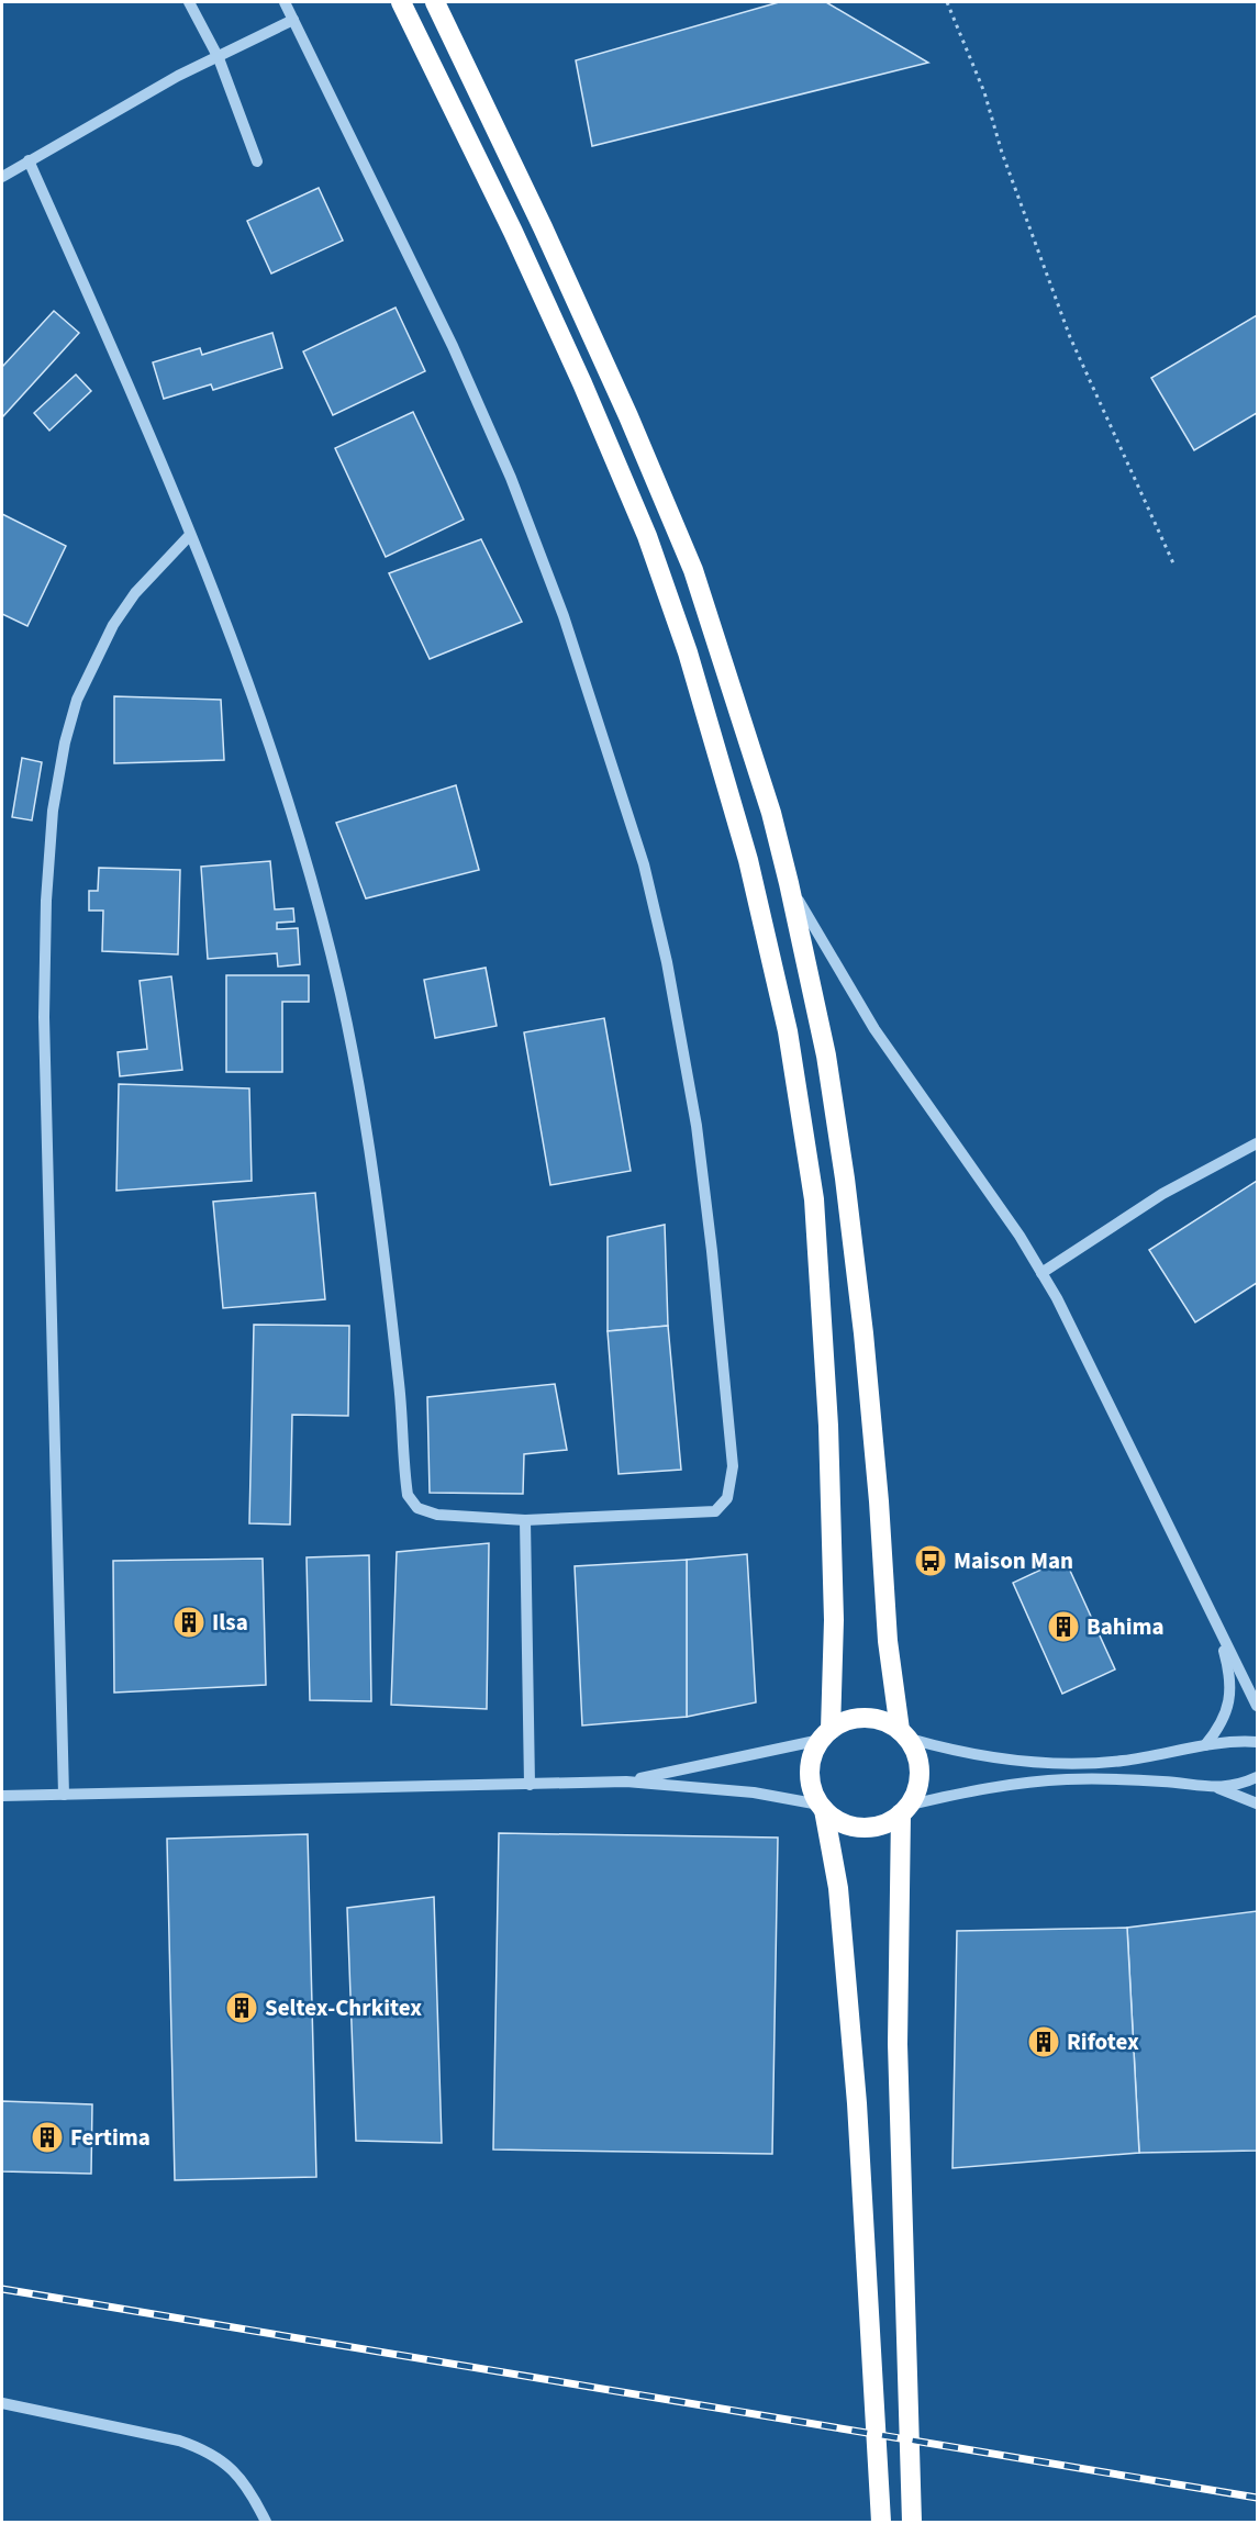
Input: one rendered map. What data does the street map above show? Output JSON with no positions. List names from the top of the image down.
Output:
{
  "places": {
    "bus stop": ["Maison Man"],
    "building": [
      "Ilsa",
      "Bahima",
      "Seltex-Chrkitex",
      "Rifotex",
      "Fertima"
    ]
  }
}
